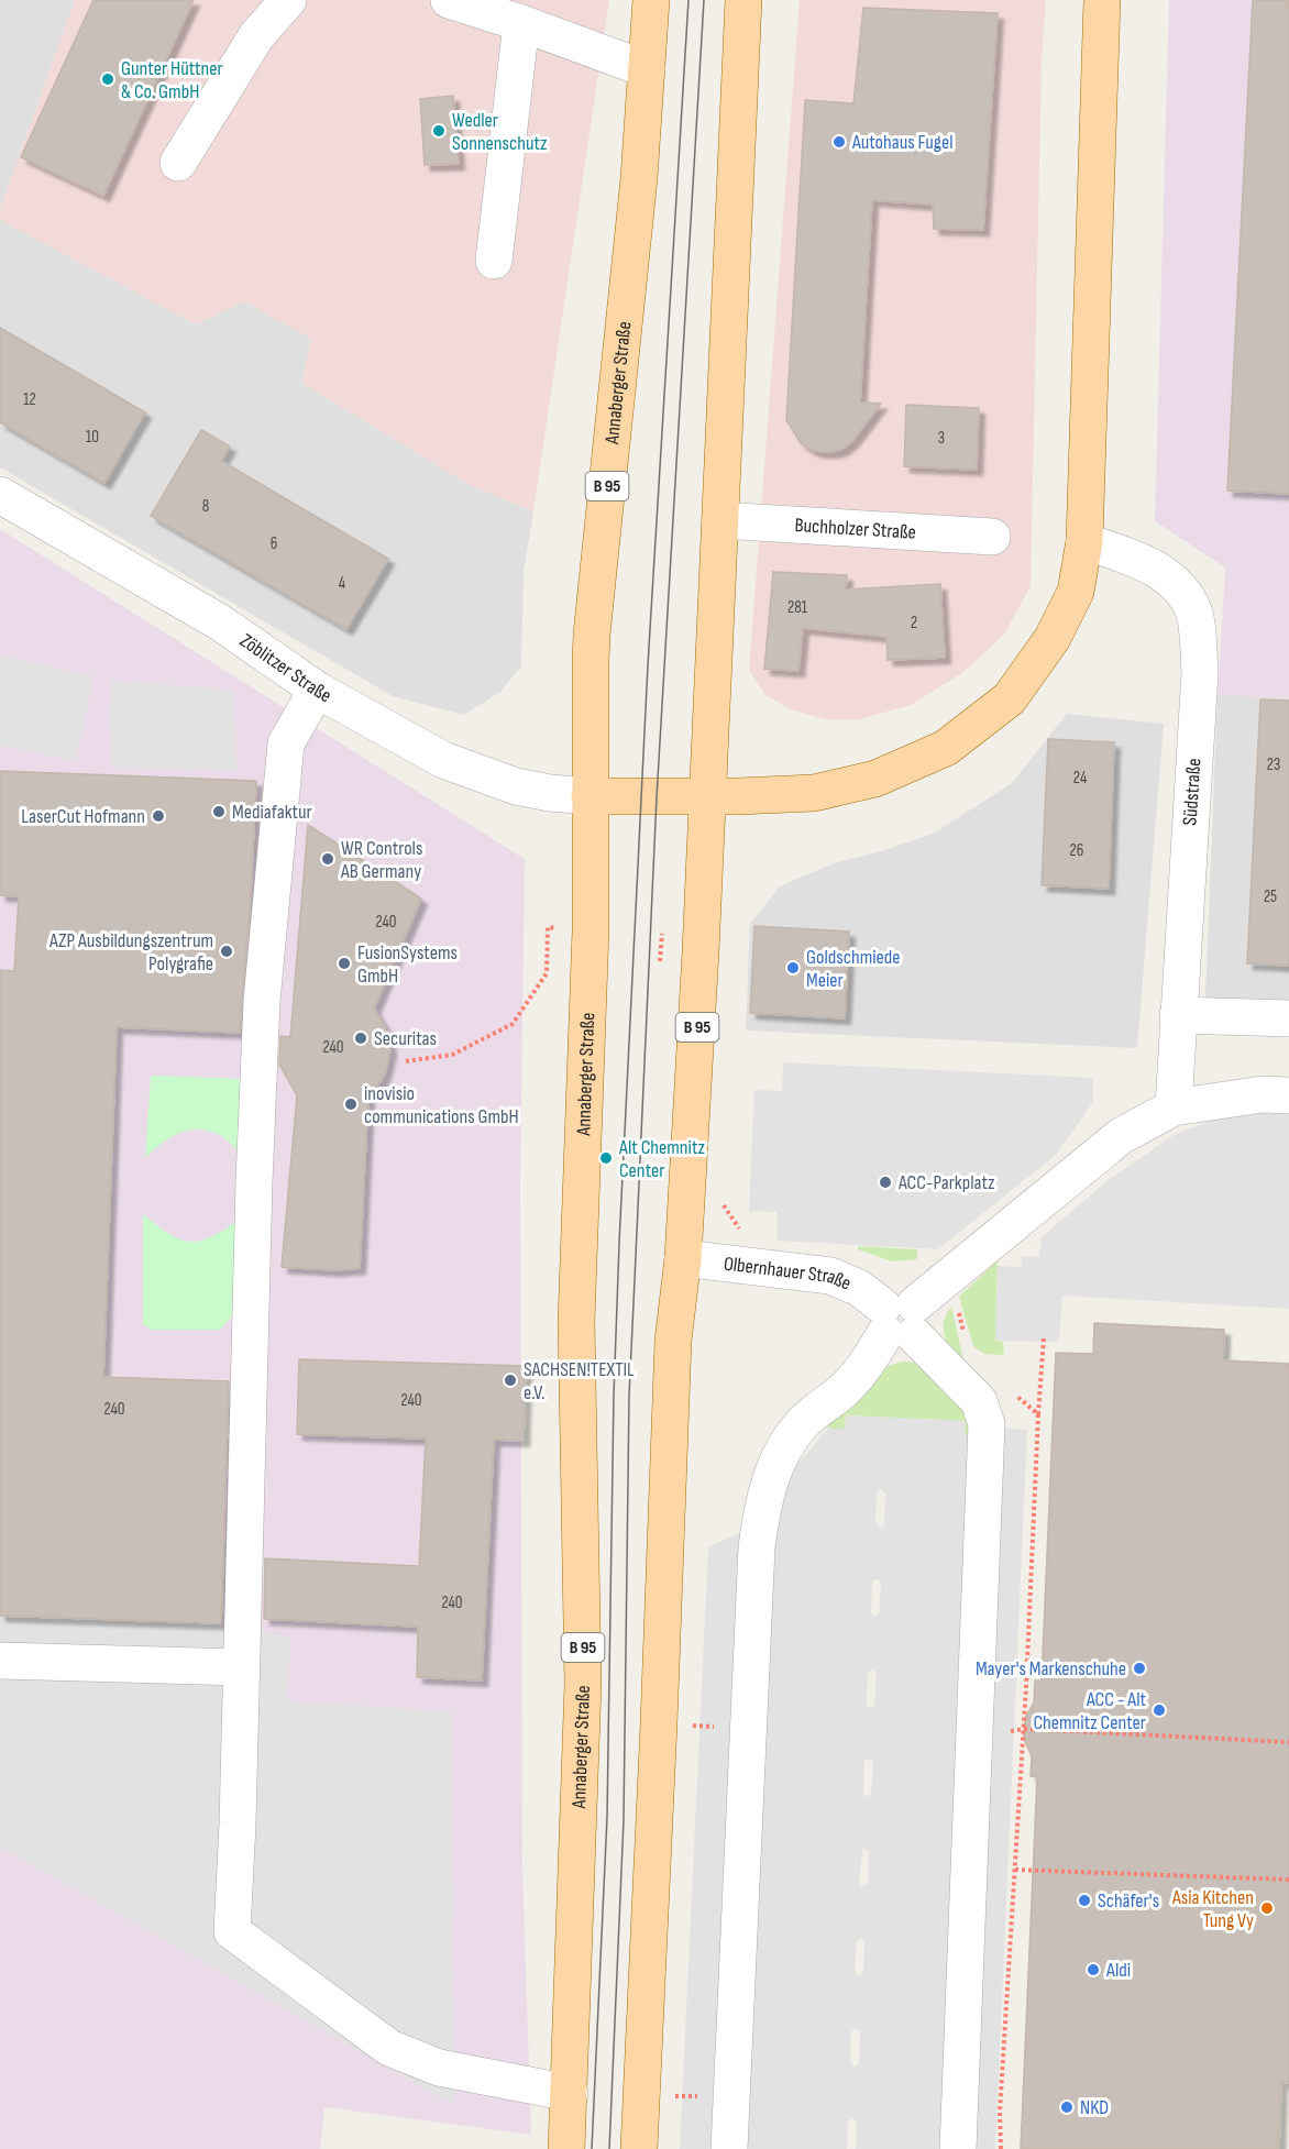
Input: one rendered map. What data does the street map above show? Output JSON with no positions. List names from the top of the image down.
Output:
{
  "streets": {
    "main road": ["Annaberger Straße", "B 95"],
    "street": [
      "Buchholzer Straße",
      "Zöblitzer Straße",
      "Südstraße",
      "Olbernhauer Straße"
    ]
  },
  "crossings": [
    ["Annaberger Straße", "Zöblitzer Straße"],
    ["B 95", "Buchholzer Straße"],
    ["B 95", "Olbernhauer Straße"]
  ],
  "places": [
    "Gunter Hüttner & Co. GmbH",
    "Wedler Sonnenschutz",
    "Autohaus Fugel",
    "Mediafaktur",
    "LaserCut Hofmann",
    "WR Controls AB Germany",
    "AZP Ausbildungszentrum Polygrafie",
    "FusionSystems GmbH",
    "Goldschmiede Meier",
    "Securitas",
    "inovisio communications GmbH",
    "Alt Chemnitz Center",
    "ACC-Parkplatz",
    "SACHSEN!TEXTIL e.V.",
    "Mayer's Markenschuhe",
    "ACC - Alt Chemnitz Center",
    "Schäfer's",
    "Asia Kitchen Tung Vy",
    "Aldi",
    "NKD"
  ],
  "house_numbers": [
    "12",
    "10",
    "3",
    "8",
    "6",
    "4",
    "281",
    "2",
    "23",
    "24",
    "26",
    "25",
    "240",
    "240",
    "240",
    "240",
    "240"
  ]
}
